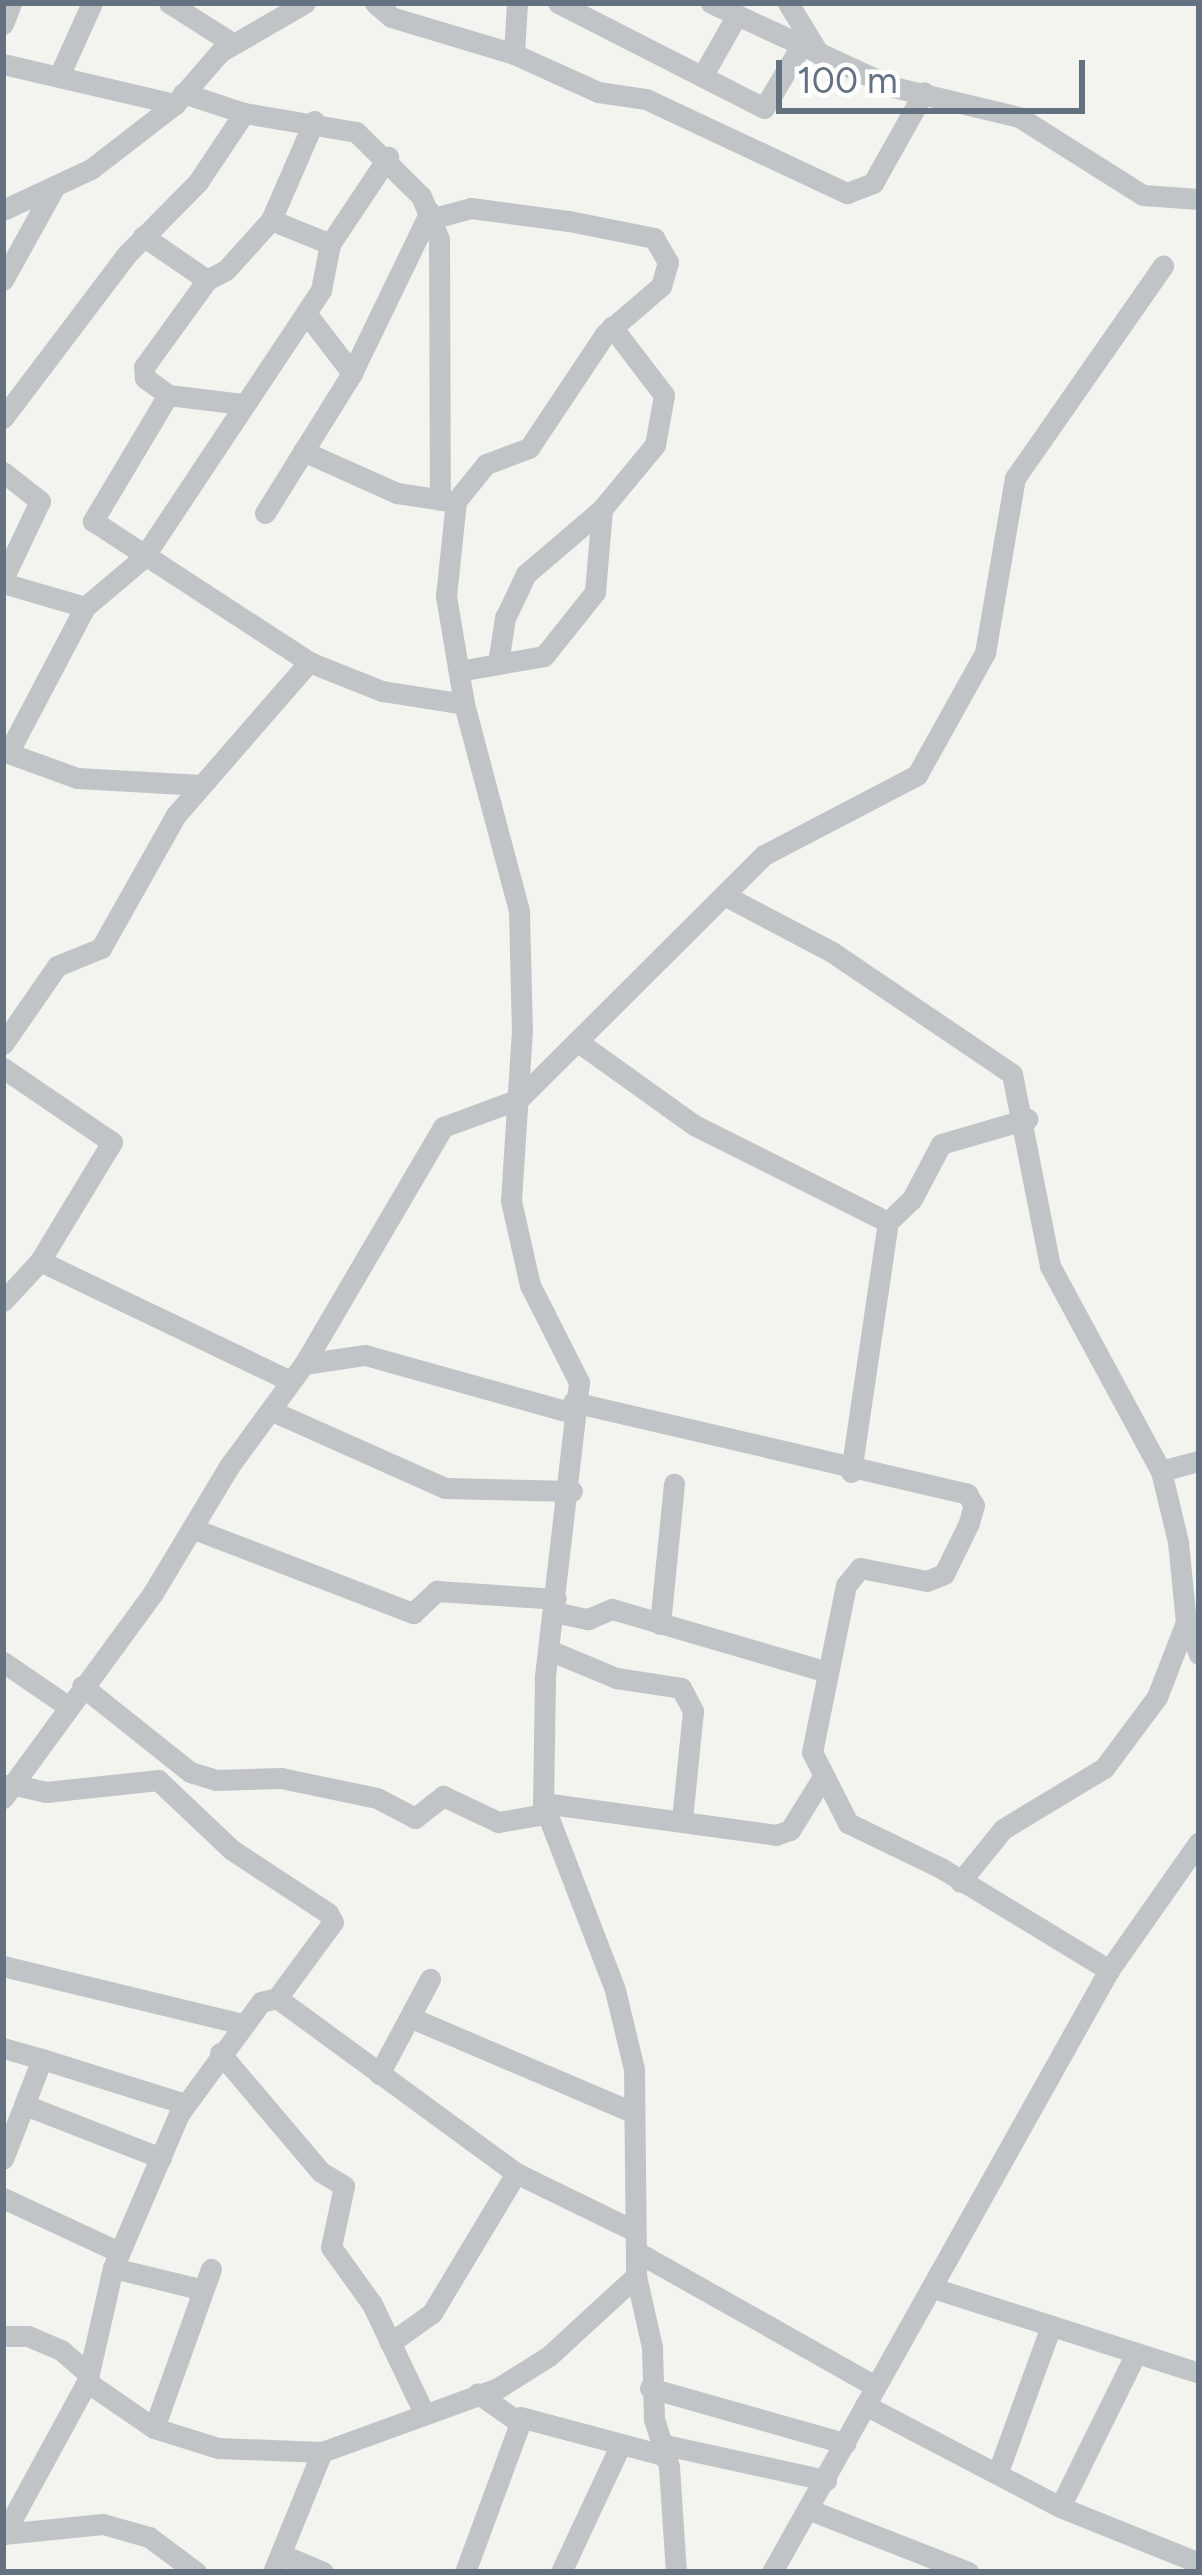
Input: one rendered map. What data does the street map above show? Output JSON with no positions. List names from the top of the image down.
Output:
{
  "scale_bar": "100 m"
}
